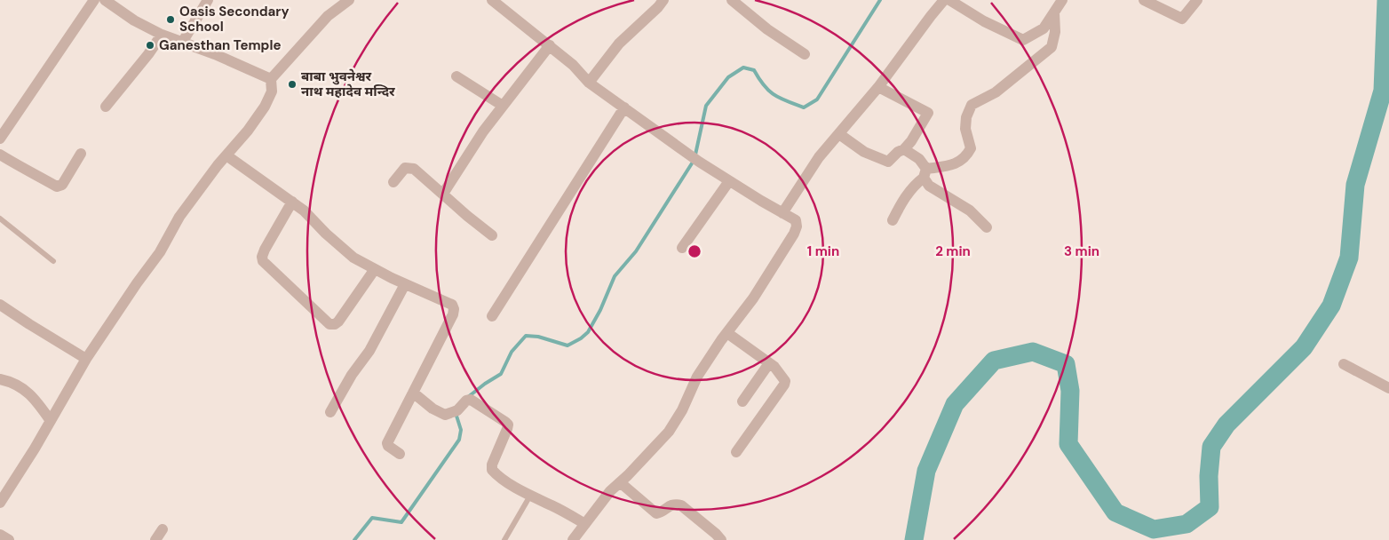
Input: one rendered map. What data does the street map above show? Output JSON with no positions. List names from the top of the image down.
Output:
{
  "places": ["Oasis Secondary School", "Ganesthan Temple", "बाबा भुवनेश्वर नाथ महादेव मन्दिर"],
  "rings": ["1 min", "2 min", "3 min"]
}
